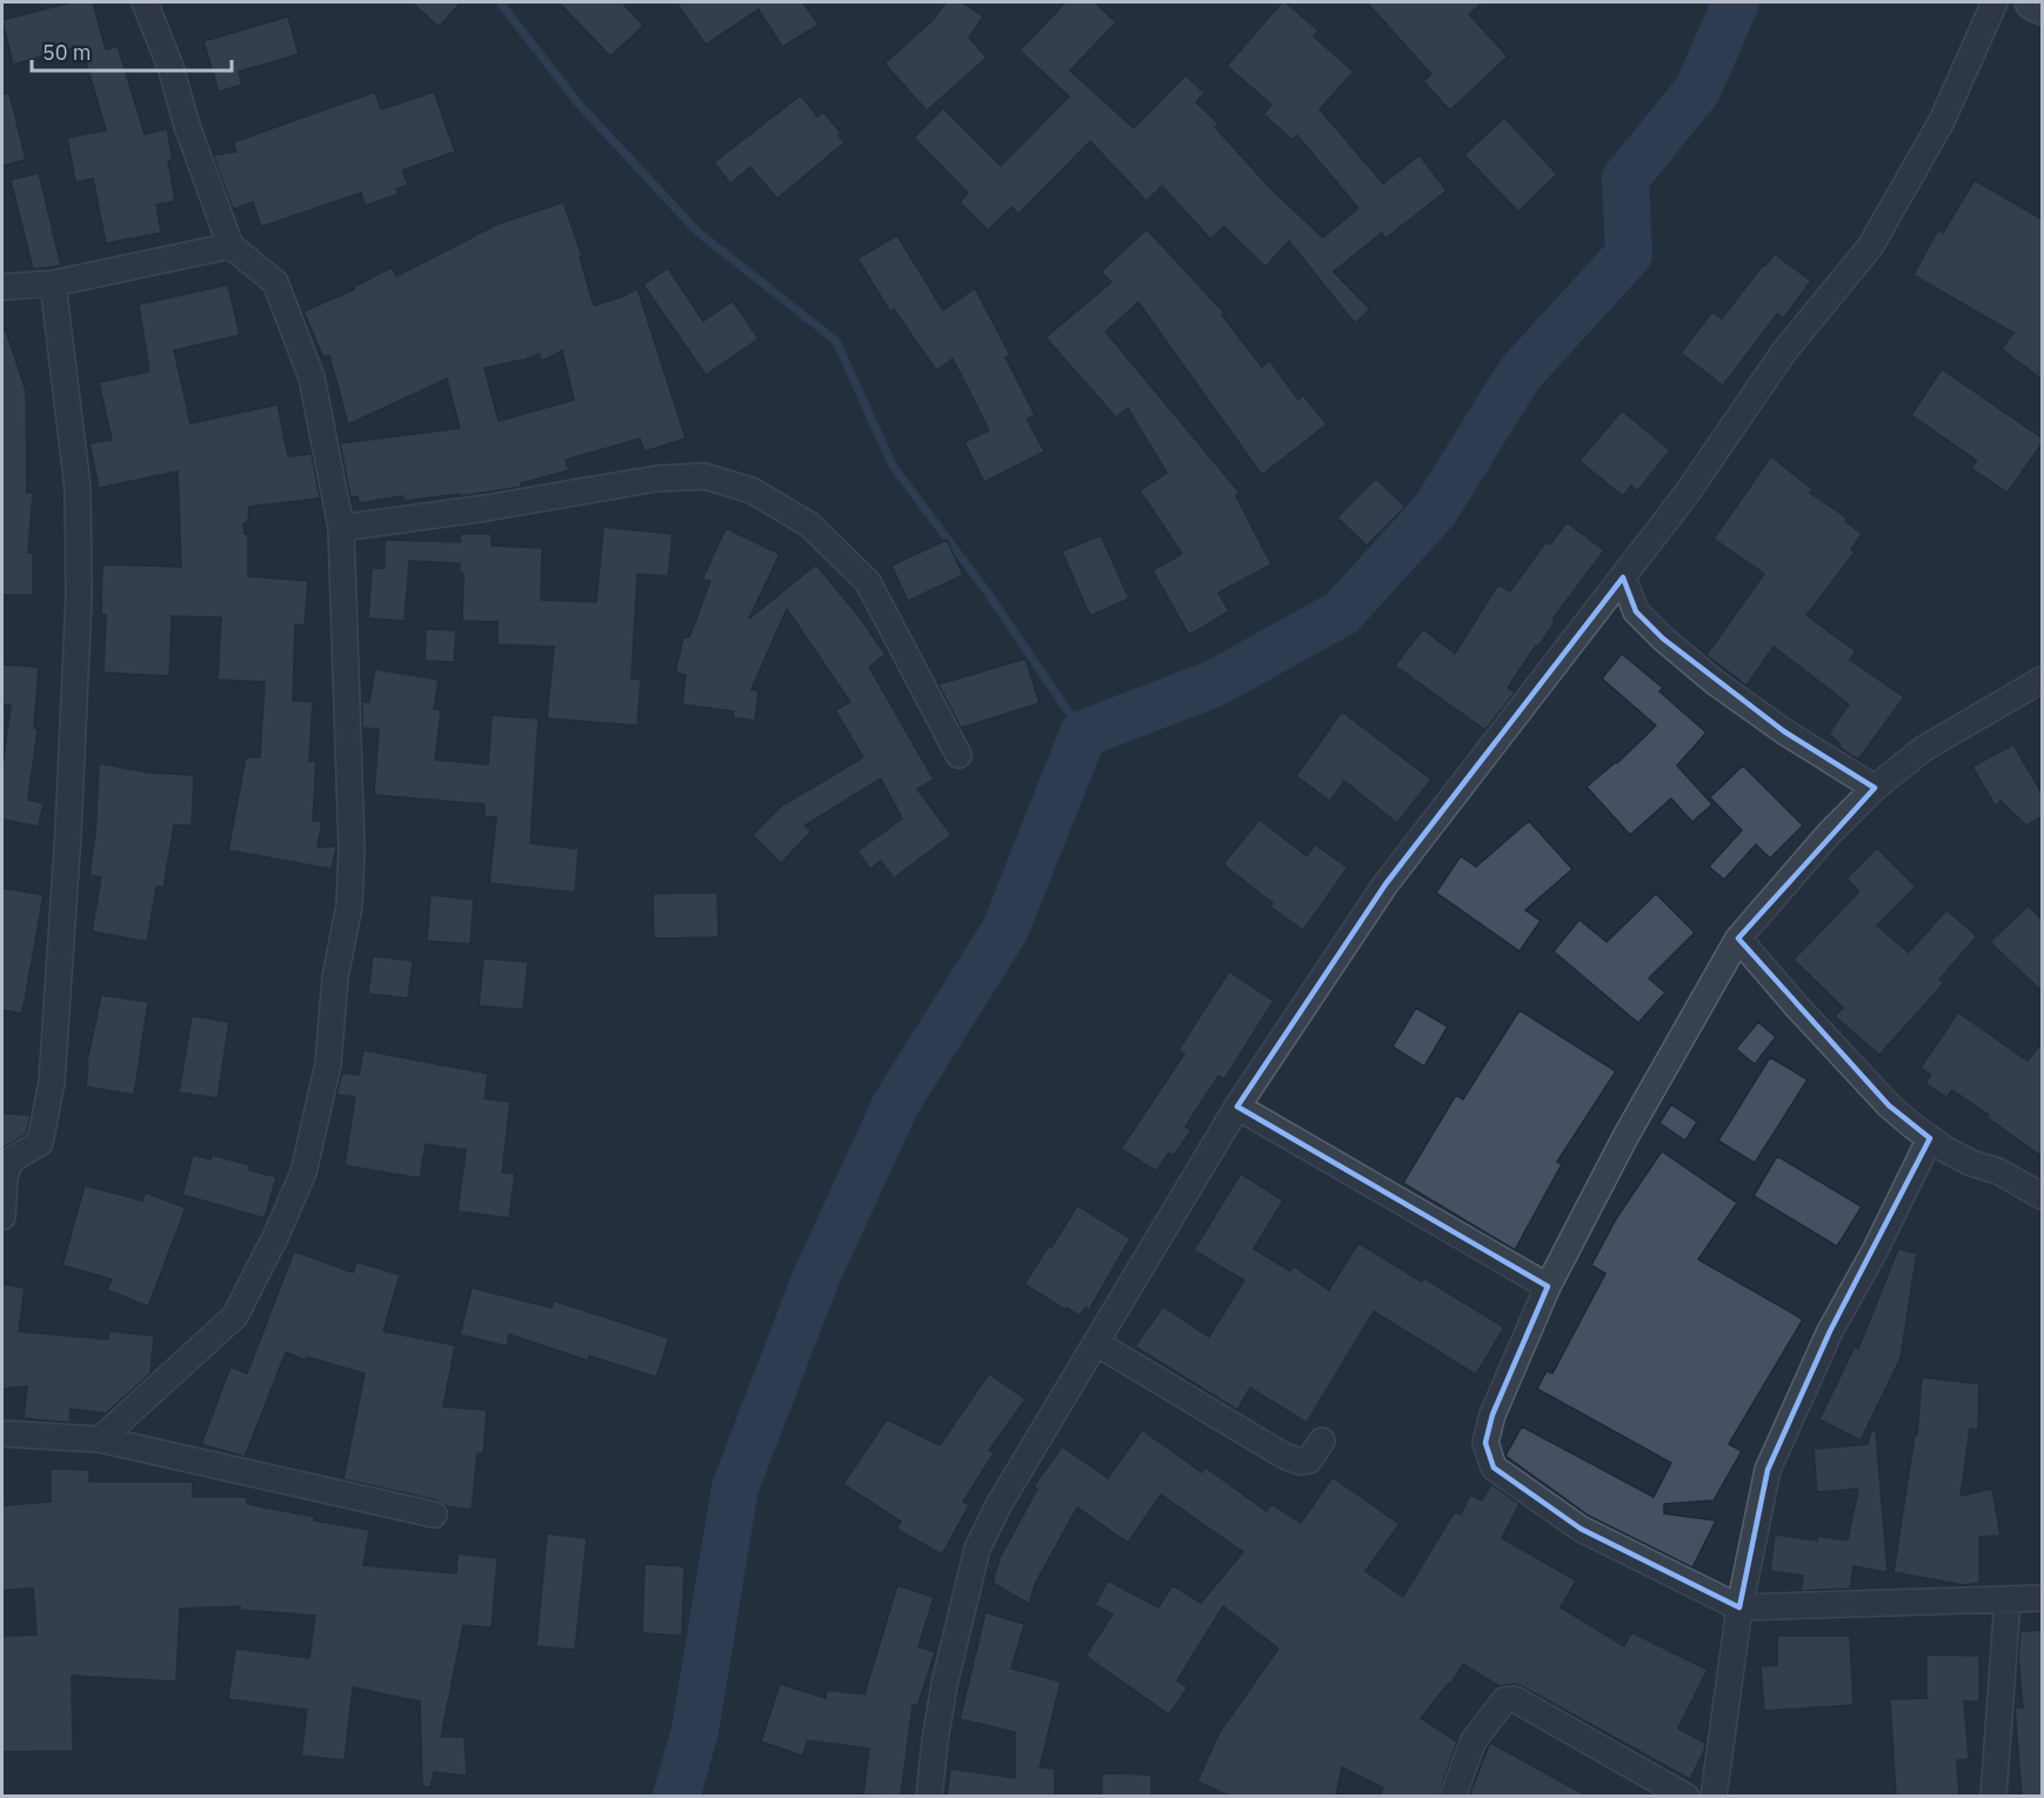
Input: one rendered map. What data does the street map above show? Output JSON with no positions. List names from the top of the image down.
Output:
{
  "scale_bar": "50 m"
}
